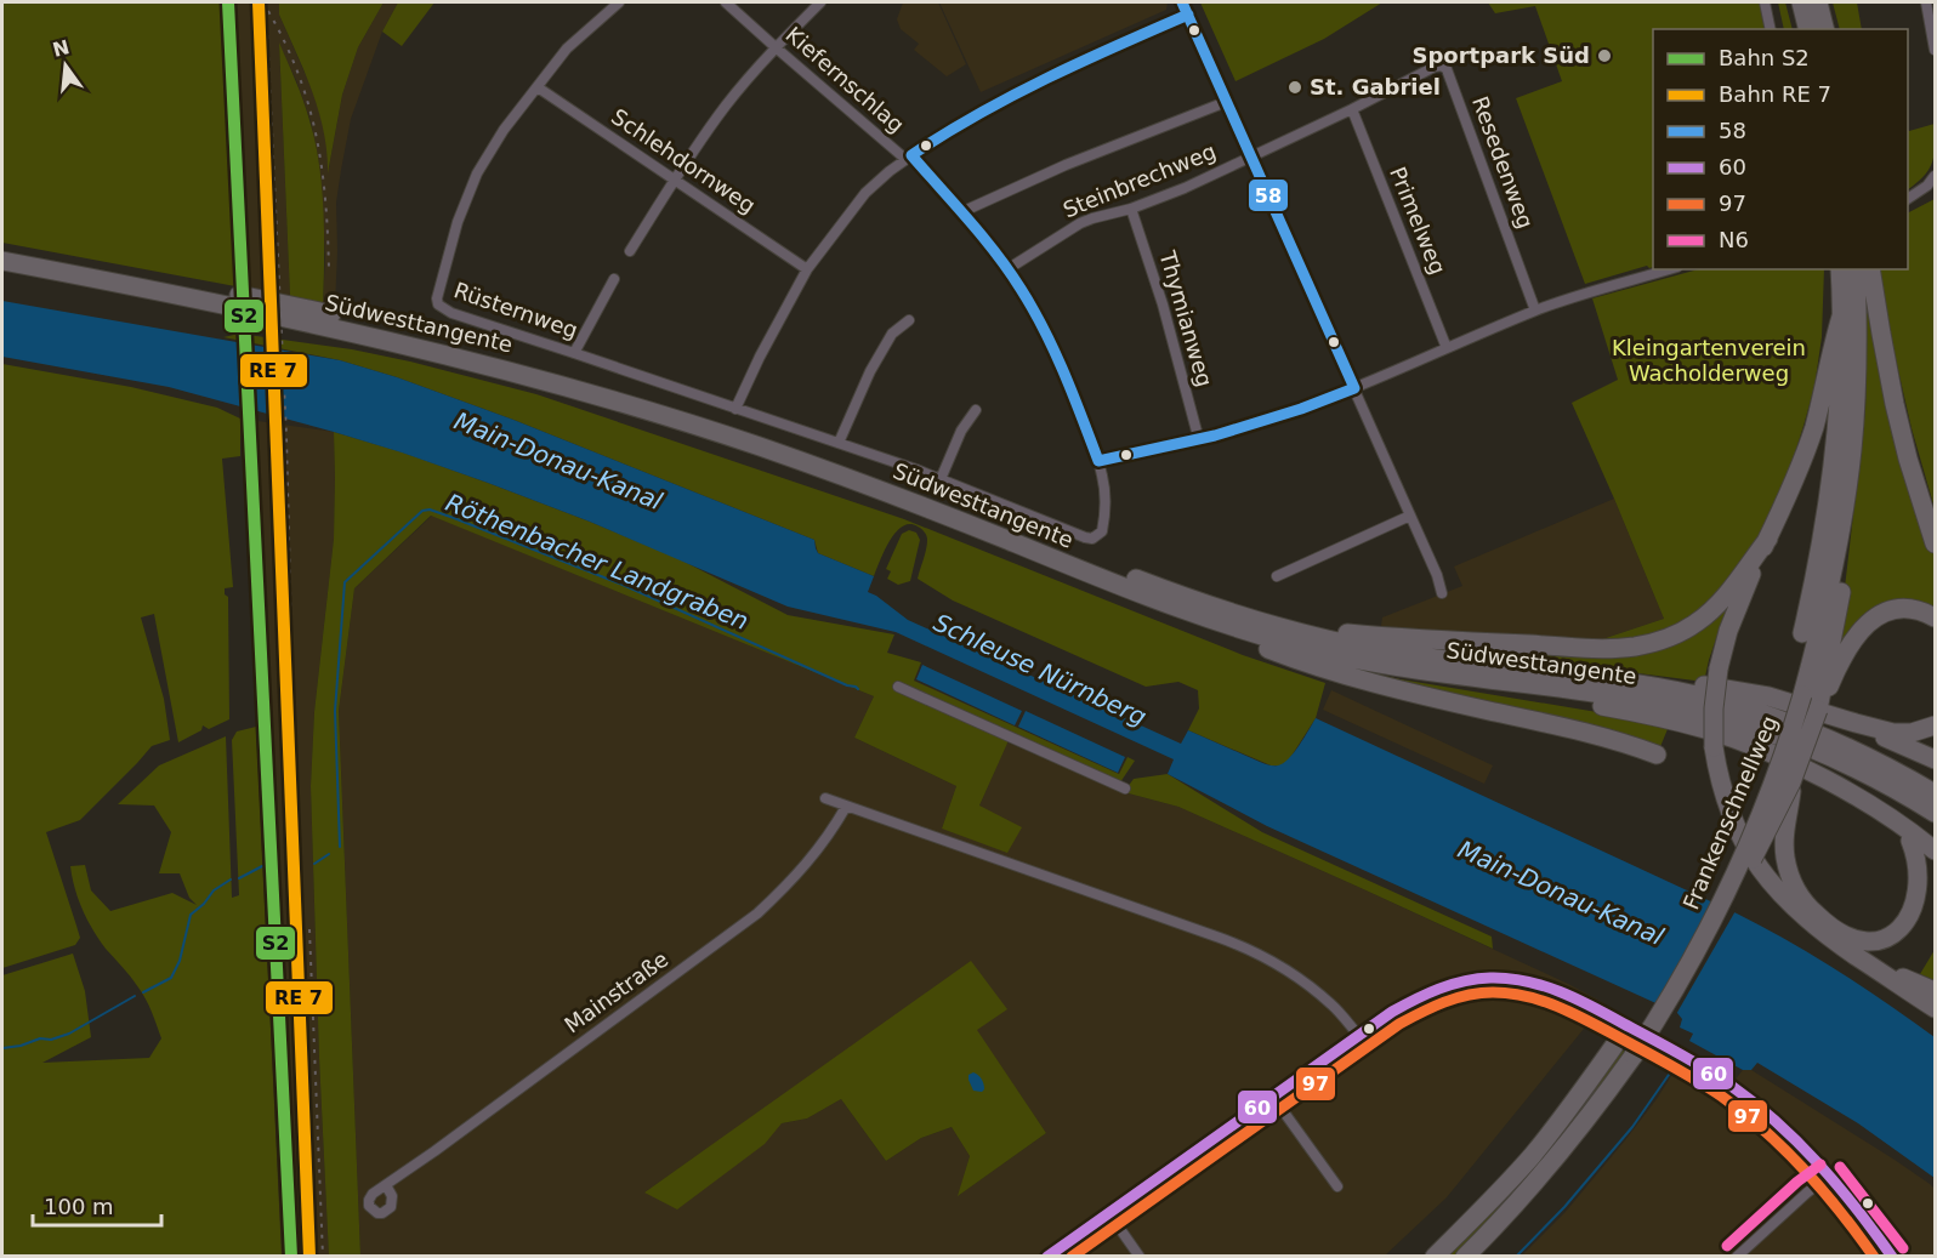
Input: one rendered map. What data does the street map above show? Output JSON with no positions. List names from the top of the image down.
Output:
{
  "streets": {
    "highway": ["Südwesttangente", "Frankenschnellweg"],
    "street": [
      "Kiefernschlag",
      "Schlehdornweg",
      "Resedenweg",
      "Steinbrechweg",
      "Primelweg",
      "Rüsternweg",
      "Thymianweg",
      "Mainstraße"
    ]
  },
  "crossings": [
    ["Kiefernschlag", "Steinbrechweg"],
    ["Kiefernschlag", "Rüsternweg"],
    ["Schlehdornweg", "Rüsternweg"],
    ["Resedenweg", "Steinbrechweg"],
    ["Resedenweg", "Primelweg"],
    ["Steinbrechweg", "Thymianweg"]
  ],
  "water": ["Main-Donau-Kanal", "Röthenbacher Landgraben", "Schleuse Nürnberg"],
  "parks": ["Kleingartenverein Wacholderweg"],
  "places": ["Sportpark Süd", "St. Gabriel"],
  "lines": [
    "rail line S2",
    "transit line 58",
    "transit line 60",
    "transit line 97",
    "transit line N6"
  ],
  "legend": [
    "Bahn S2",
    "Bahn RE 7",
    "58",
    "60",
    "97",
    "N6"
  ],
  "scale_bar": "100 m",
  "north": "top"
}
